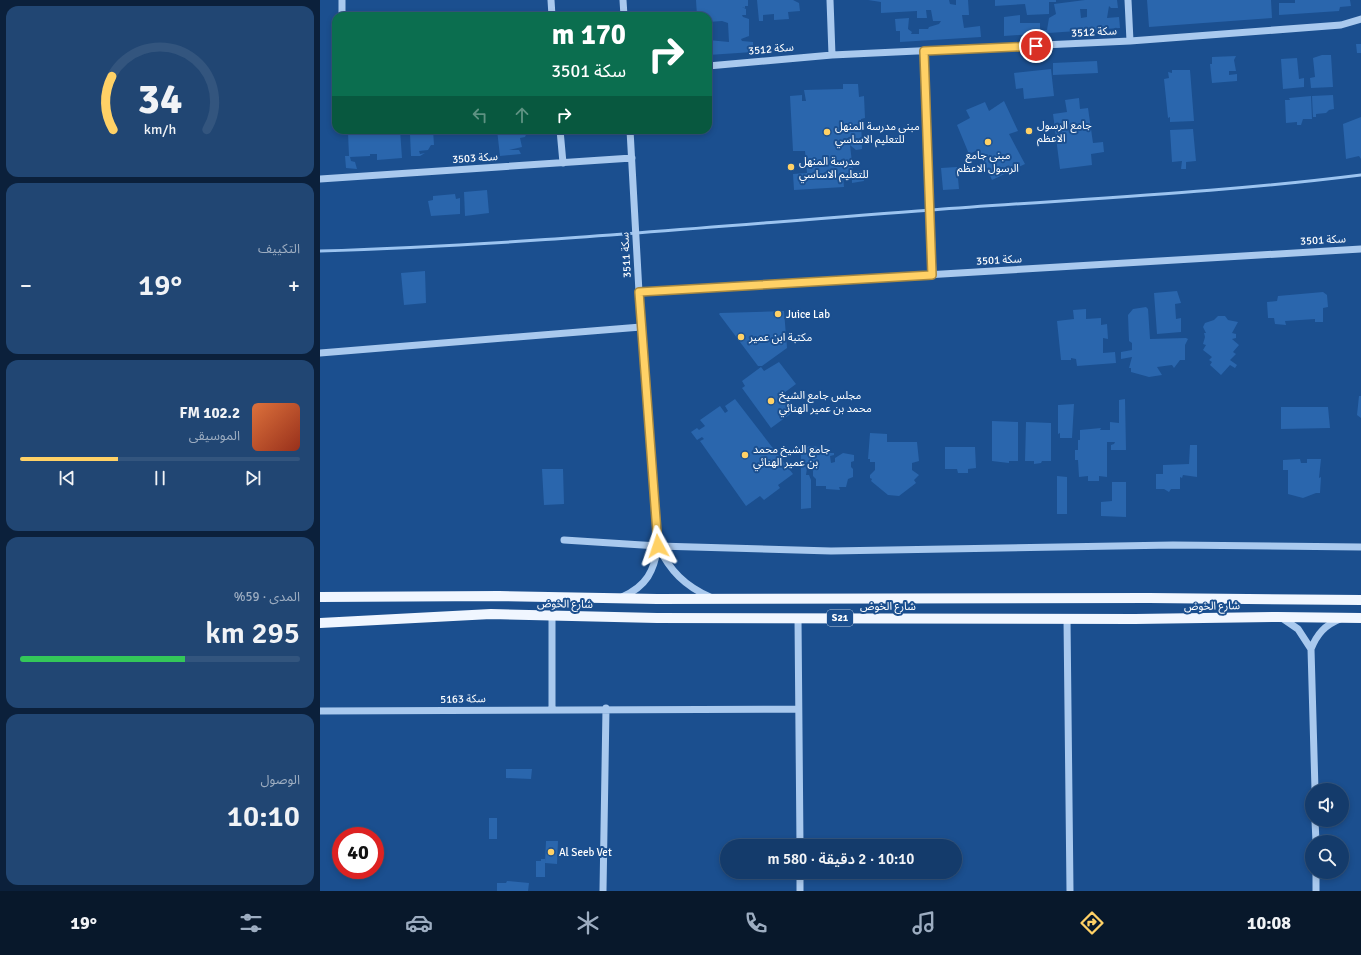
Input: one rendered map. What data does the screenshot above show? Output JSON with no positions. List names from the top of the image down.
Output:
{
  "streets": {
    "main road": ["شارع الخوض", "S21"],
    "street": [
      "سكة 3512",
      "سكة 3503",
      "سكة 3501",
      "سكة 3511",
      "سكة 5163"
    ]
  },
  "crossings": [
    ["سكة 3503", "سكة 3511"],
    ["سكة 3501", "سكة 3511"]
  ],
  "places": [
    "جامع الرسول الاعظم",
    "مبنى مدرسة المنهل للتعليم الاساسي",
    "مبنى جامع الرسول الاعظم",
    "مدرسة المنهل للتعليم الاساسي",
    "Juice Lab",
    "مكتبة ابن عمير",
    "مجلس جامع الشيخ محمد بن عمير الهنائي",
    "جامع الشيخ محمد بن عمير الهنائي",
    "Al Seeb Vet"
  ],
  "page": {
    "turn": ["170 m", "سكة 3501"],
    "tile": [
      "التكييف",
      ["المدى · 59%", "295 km"],
      ["الوصول", "10:10"]
    ],
    "heat": ["−", "19°", "+"],
    "song": ["102.2 FM", "الموسيقى"],
    "limit": "40",
    "trip": "10:10 · 2 دقيقة · 580 m",
    "tabs": ["10:08", "19°"],
    "gauge": ["34", "km/h"]
  }
}
